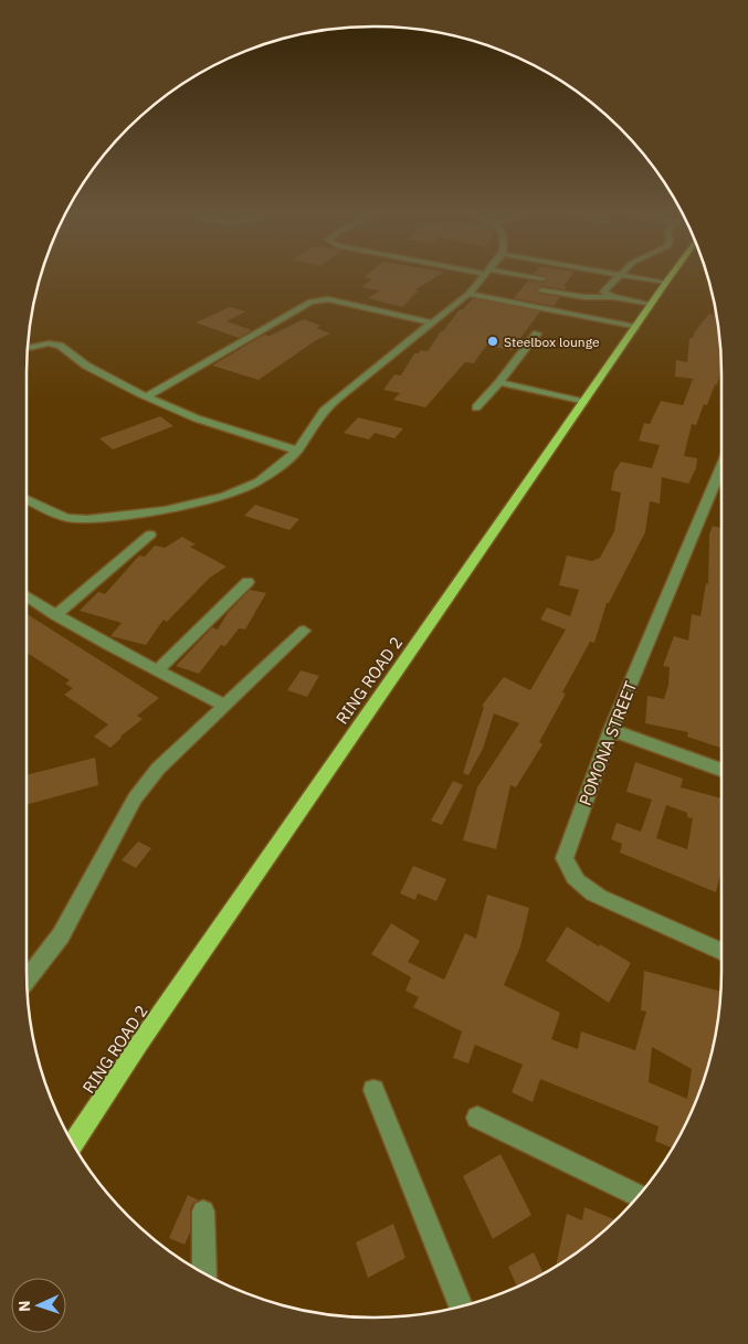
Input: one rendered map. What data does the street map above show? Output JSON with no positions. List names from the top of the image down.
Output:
{
  "streets": {
    "main road": ["RING ROAD 2"],
    "street": ["POMONA STREET"]
  },
  "places": ["Steelbox lounge"],
  "north": "left"
}
